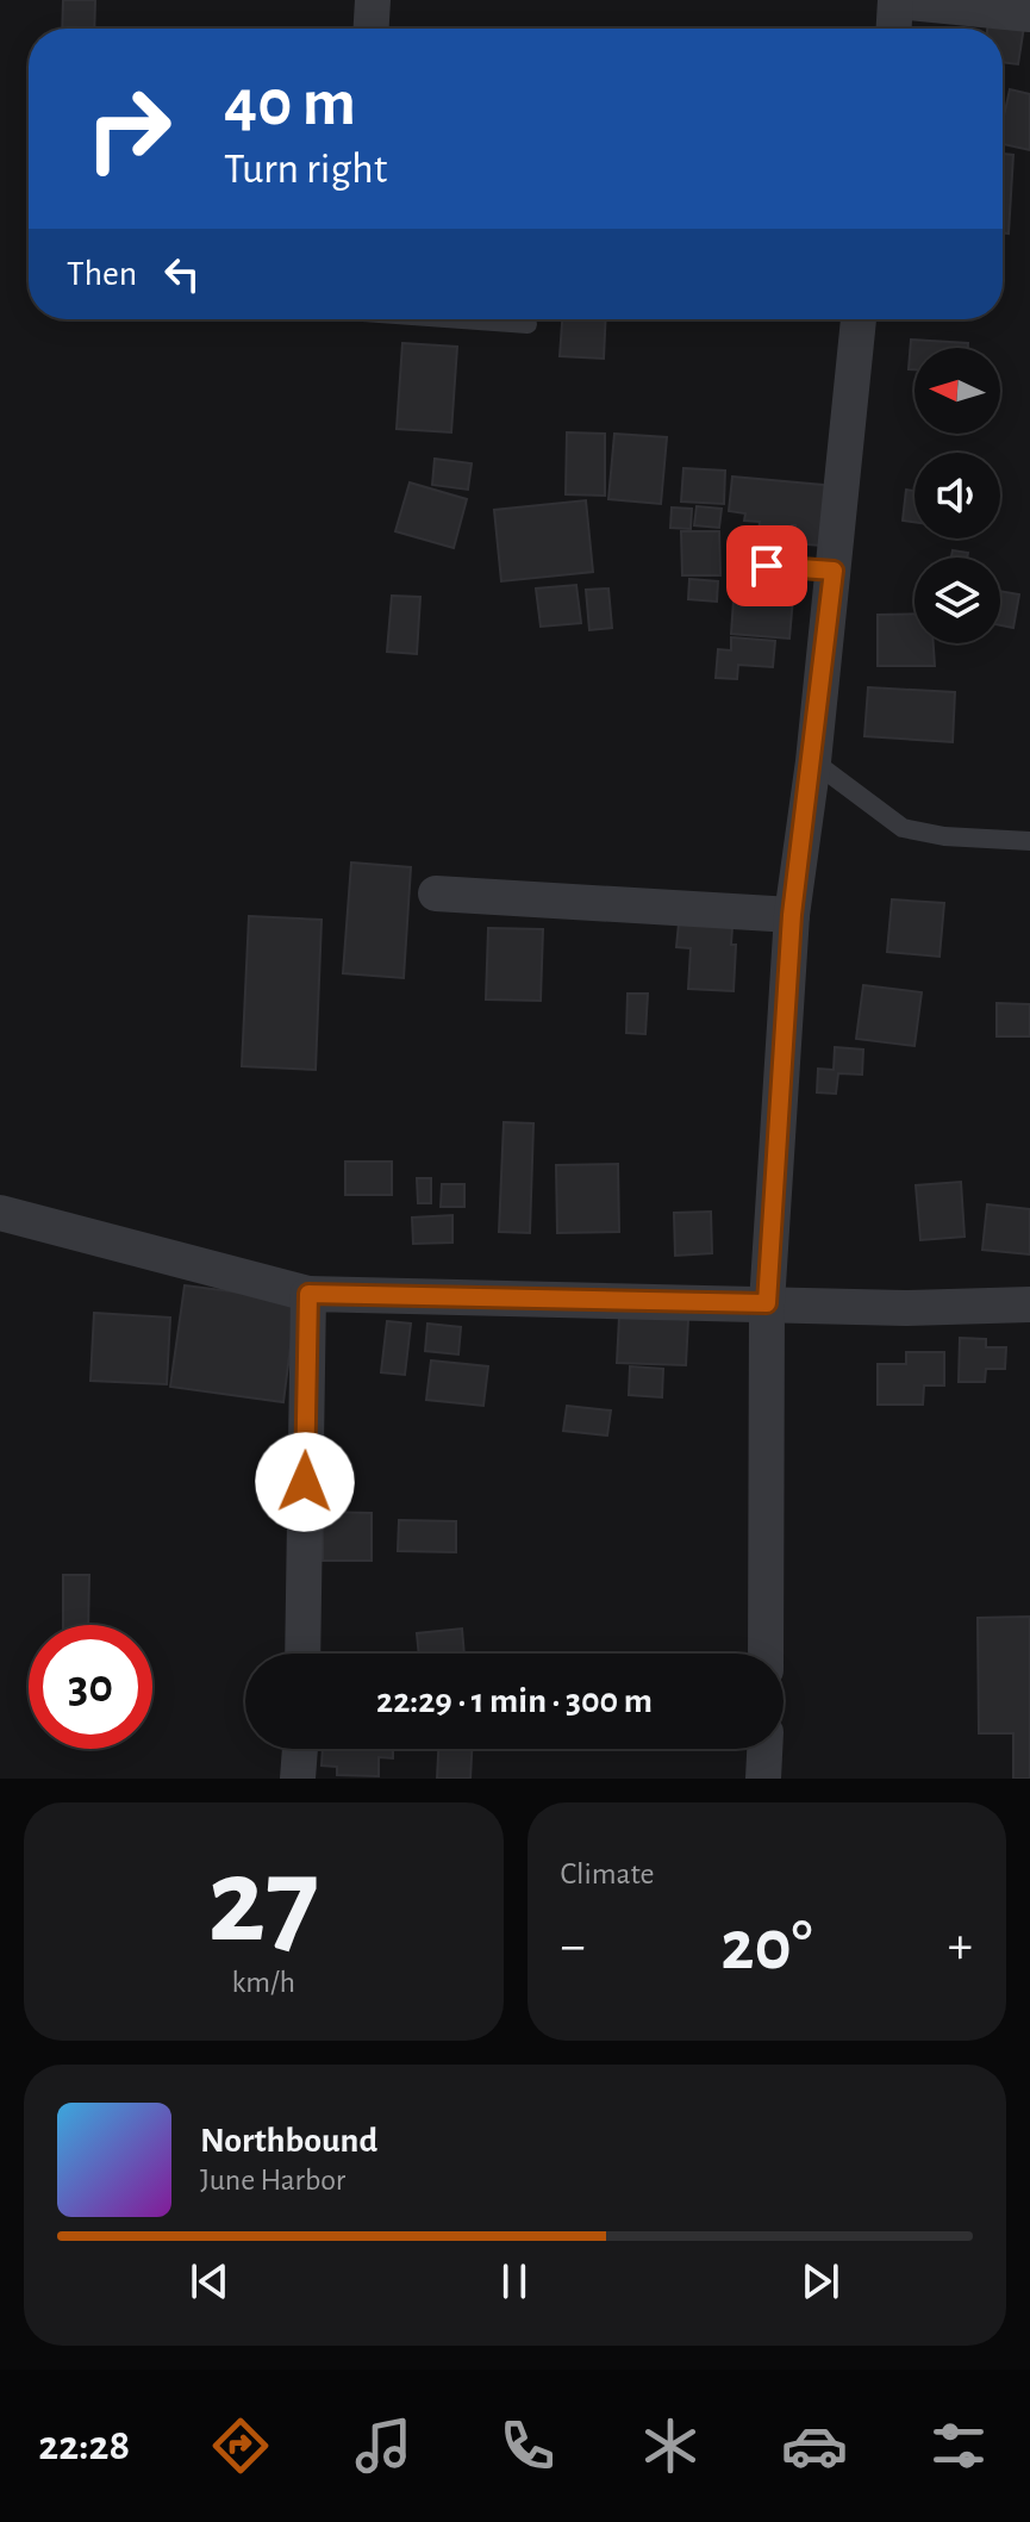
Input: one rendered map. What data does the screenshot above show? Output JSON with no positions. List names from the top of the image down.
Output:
{
  "north": "left",
  "page": {
    "turn": ["40 m", "Turn right"],
    "then": "Then",
    "limit": "30",
    "trip": "22:29 · 1 min · 300 m",
    "tile": [
      ["27", "km/h"],
      "Climate"
    ],
    "heat": ["−", "20°", "+"],
    "song": ["Northbound", "June Harbor"],
    "tabs": "22:28"
  }
}
